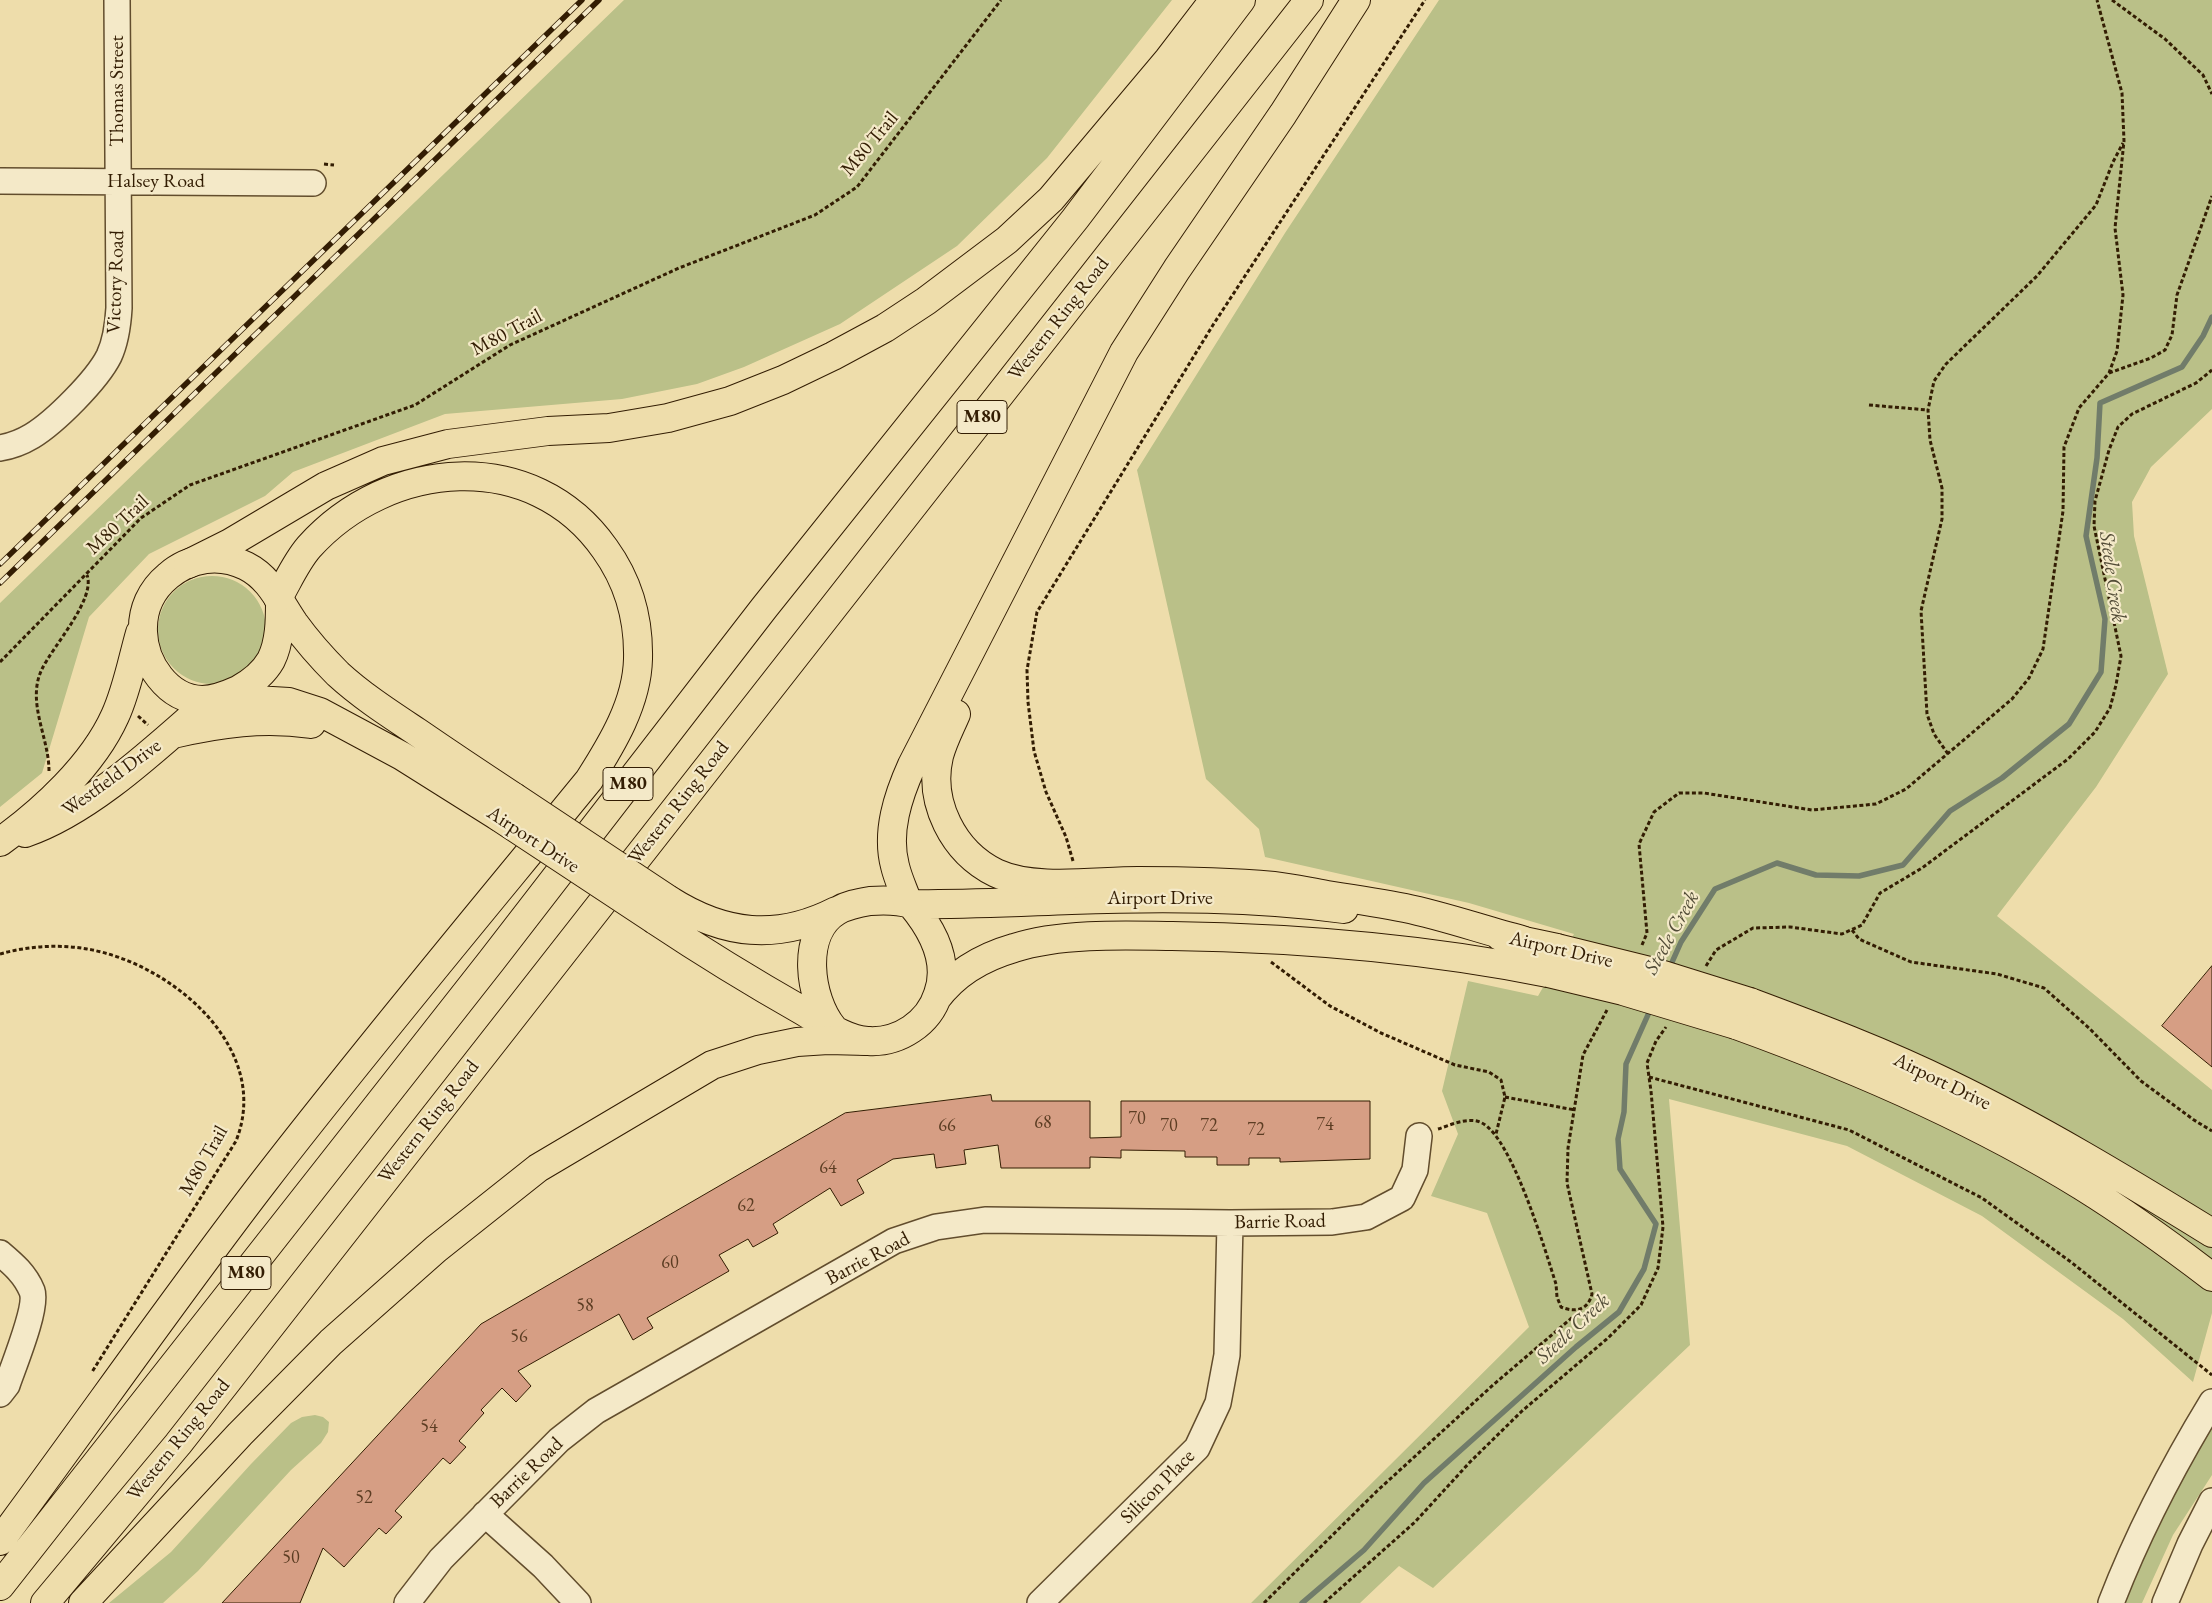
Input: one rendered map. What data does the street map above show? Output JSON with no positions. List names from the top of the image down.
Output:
{
  "streets": {
    "main road": [
      "Western Ring Road",
      "M80",
      "Westfield Drive",
      "Airport Drive"
    ],
    "street": [
      "Thomas Street",
      "Halsey Road",
      "Victory Road",
      "Barrie Road",
      "Silicon Place"
    ],
    "path": ["M80 Trail"]
  },
  "crossings": [
    ["Thomas Street", "Halsey Road"],
    ["Thomas Street", "Victory Road"],
    ["Halsey Road", "Victory Road"],
    ["Westfield Drive", "Airport Drive"],
    ["Barrie Road", "Silicon Place"]
  ],
  "water": ["Steele Creek"],
  "house_numbers": [
    "70",
    "68",
    "74",
    "66",
    "70",
    "72",
    "72",
    "64",
    "62",
    "60",
    "58",
    "56",
    "54",
    "52",
    "50"
  ]
}
